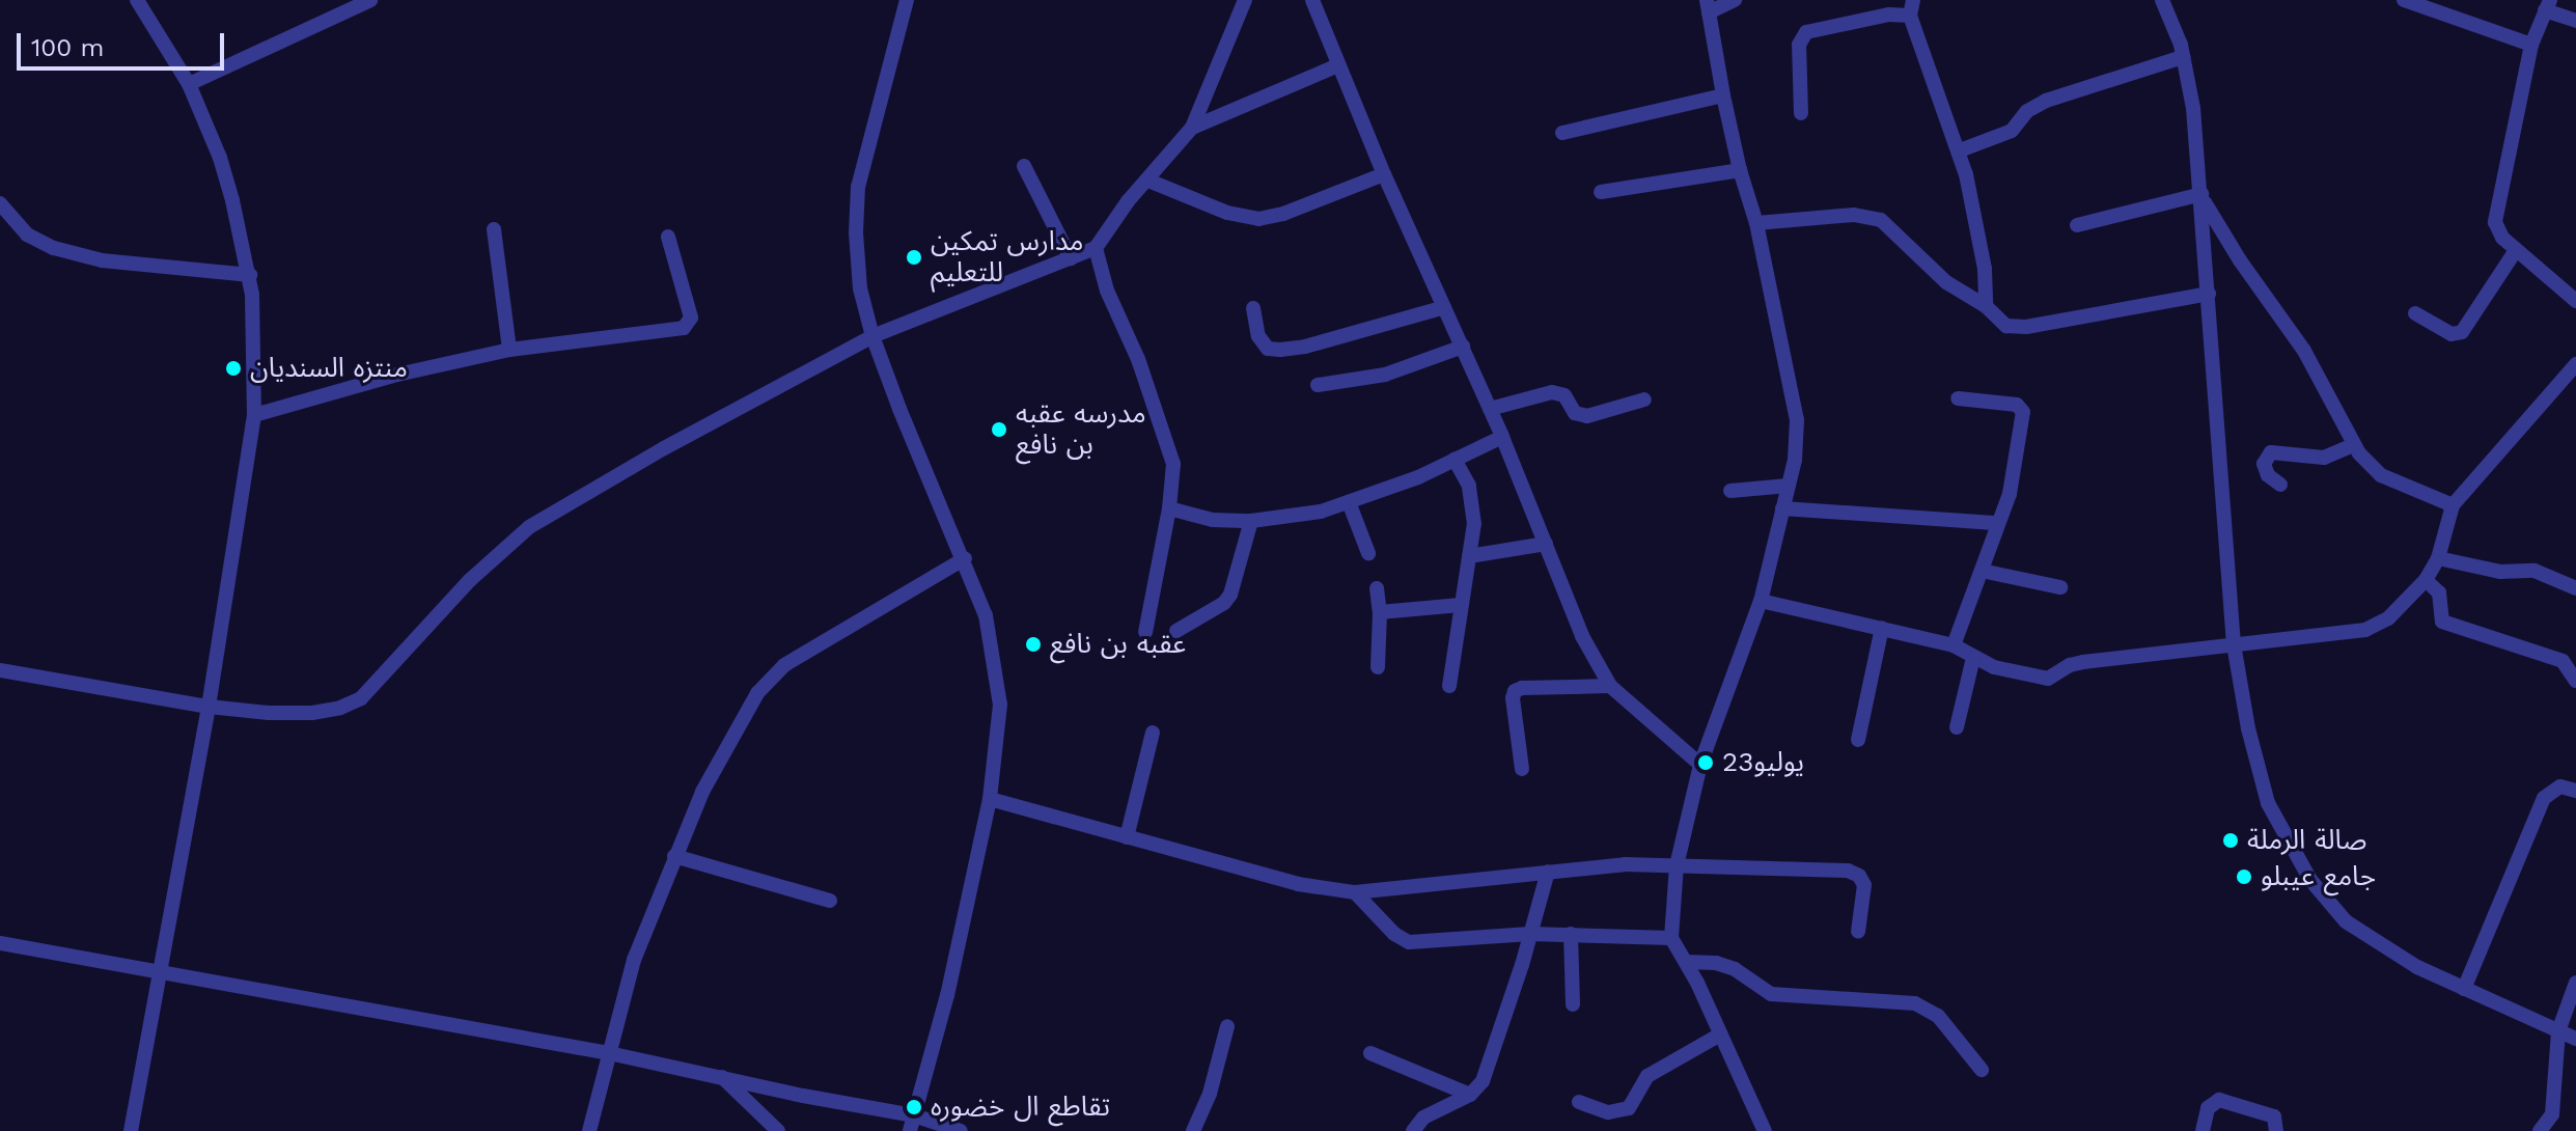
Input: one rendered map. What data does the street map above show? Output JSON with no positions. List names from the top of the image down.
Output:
{
  "places": [
    "مدارس تمكين للتعليم",
    "منتزه السنديان",
    "مدرسه عقبه بن نافع",
    "عقبه بن نافع",
    "23يوليو",
    "صالة الرملة",
    "جامع عيبلو",
    "تقاطع ال خضوره"
  ],
  "scale_bar": "100 m"
}
